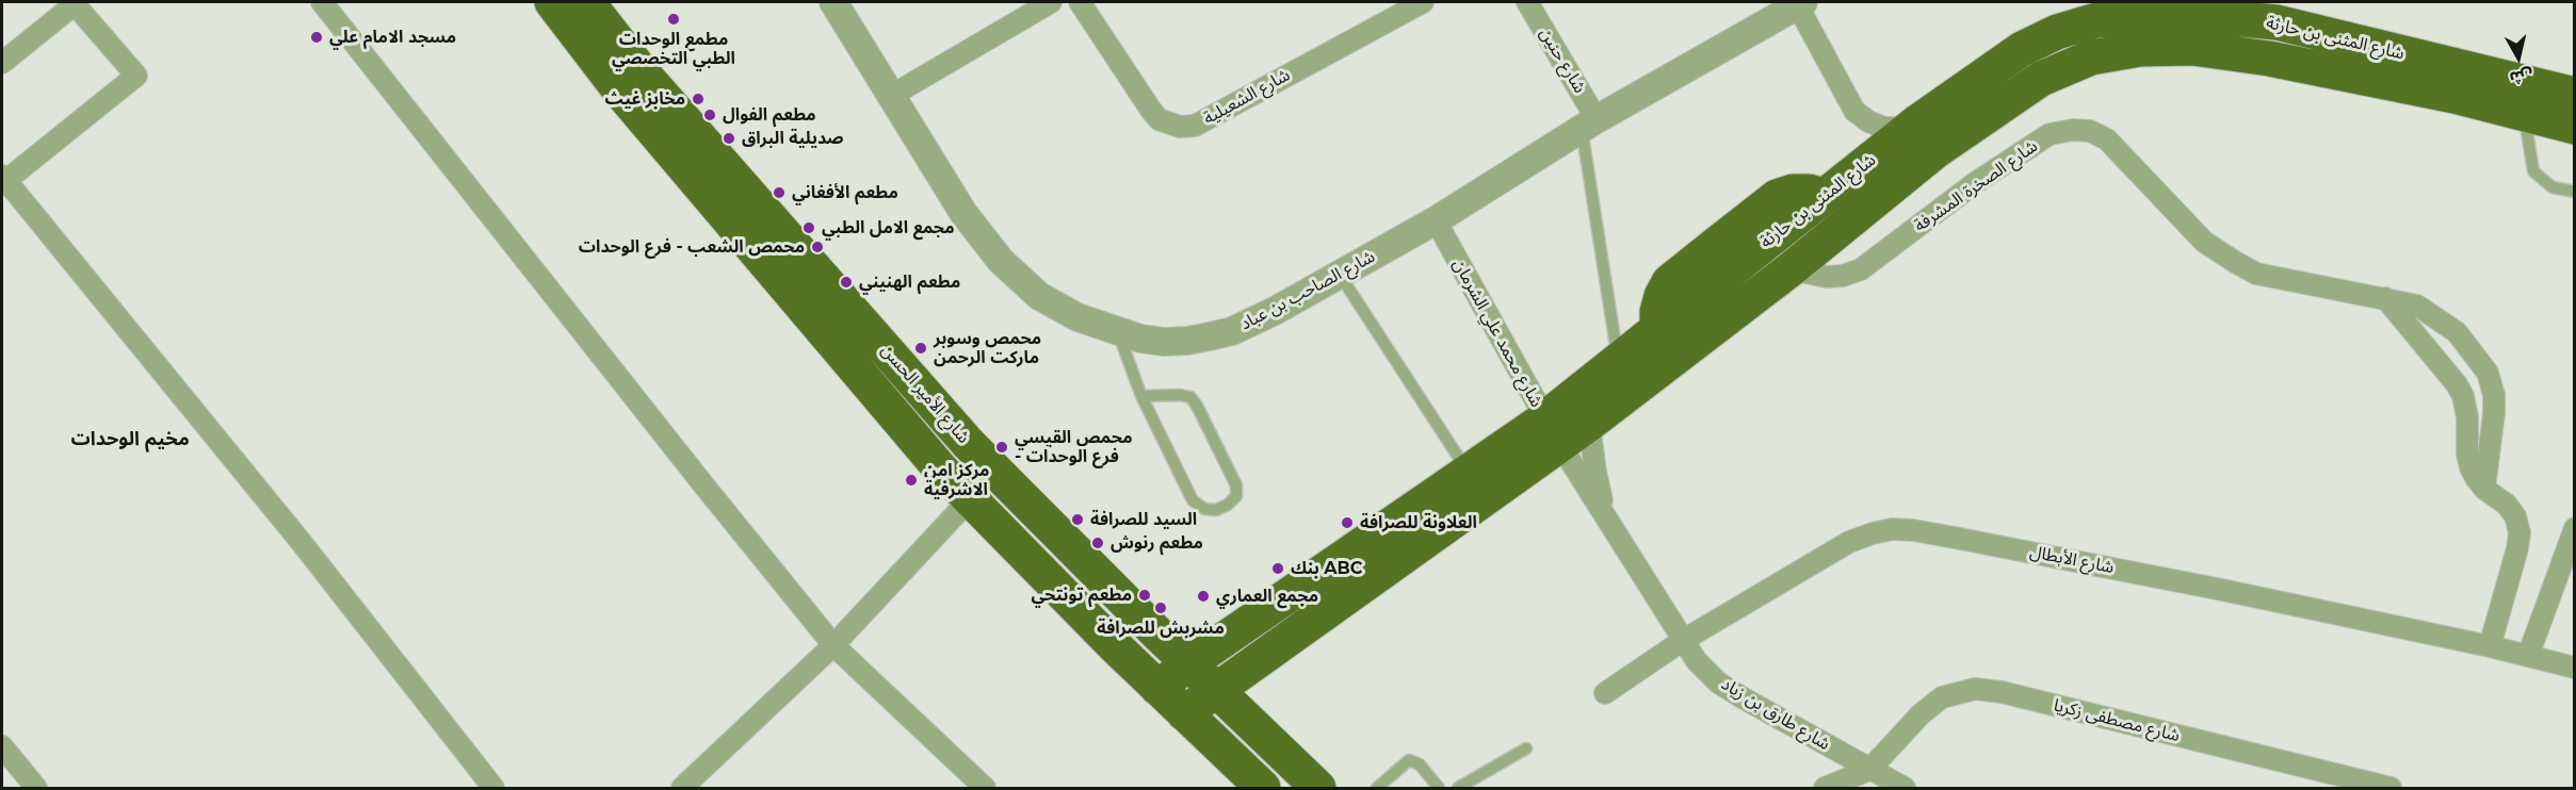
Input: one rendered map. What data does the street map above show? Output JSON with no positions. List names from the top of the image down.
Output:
{
  "streets": {
    "highway": ["شارع المثنى بن حارثة", "شارع الأمير الحسن"],
    "street": [
      "شارع حنين",
      "شارع الشعيلية",
      "شارع الصخرة المشرفة",
      "شارع الصاحب بن عباد",
      "شارع محمد علي الشرمان",
      "شارع الأبطال",
      "شارع طارق بن زياد",
      "شارع مصطفى زكريا"
    ]
  },
  "crossings": [
    ["شارع المثنى بن حارثة", "شارع الصخرة المشرفة"],
    ["شارع المثنى بن حارثة", "شارع محمد علي الشرمان"],
    ["شارع المثنى بن حارثة", "شارع الأمير الحسن"],
    ["شارع المثنى بن حارثة", "شارع طارق بن زياد"],
    ["شارع حنين", "شارع الصاحب بن عباد"],
    ["شارع الصاحب بن عباد", "شارع محمد علي الشرمان"],
    ["شارع محمد علي الشرمان", "شارع طارق بن زياد"],
    ["شارع الأبطال", "شارع طارق بن زياد"],
    ["شارع طارق بن زياد", "شارع مصطفى زكريا"]
  ],
  "districts": ["مخيم الوحدات"],
  "places": [
    "مطمع الوحدات الطبي التخصصي",
    "مسجد الامام علي",
    "مخابز غيث",
    "مطعم الفوال",
    "صديلية البراق",
    "مطعم الأفغاني",
    "مجمع الامل الطبي",
    "محمص الشعب - فرع الوحدات",
    "مطعم الهنيني",
    "محمص وسوبر ماركت الرحمن",
    "محمص القيسي - فرع الوحدات",
    "مركز امن الاشرفية",
    "السيد للصرافة",
    "العلاونة للصرافة",
    "مطعم رنوش",
    "بنك ABC",
    "مطعم تونتحي",
    "مجمع العماري",
    "مشربش للصرافة"
  ],
  "north": "bottom"
}
